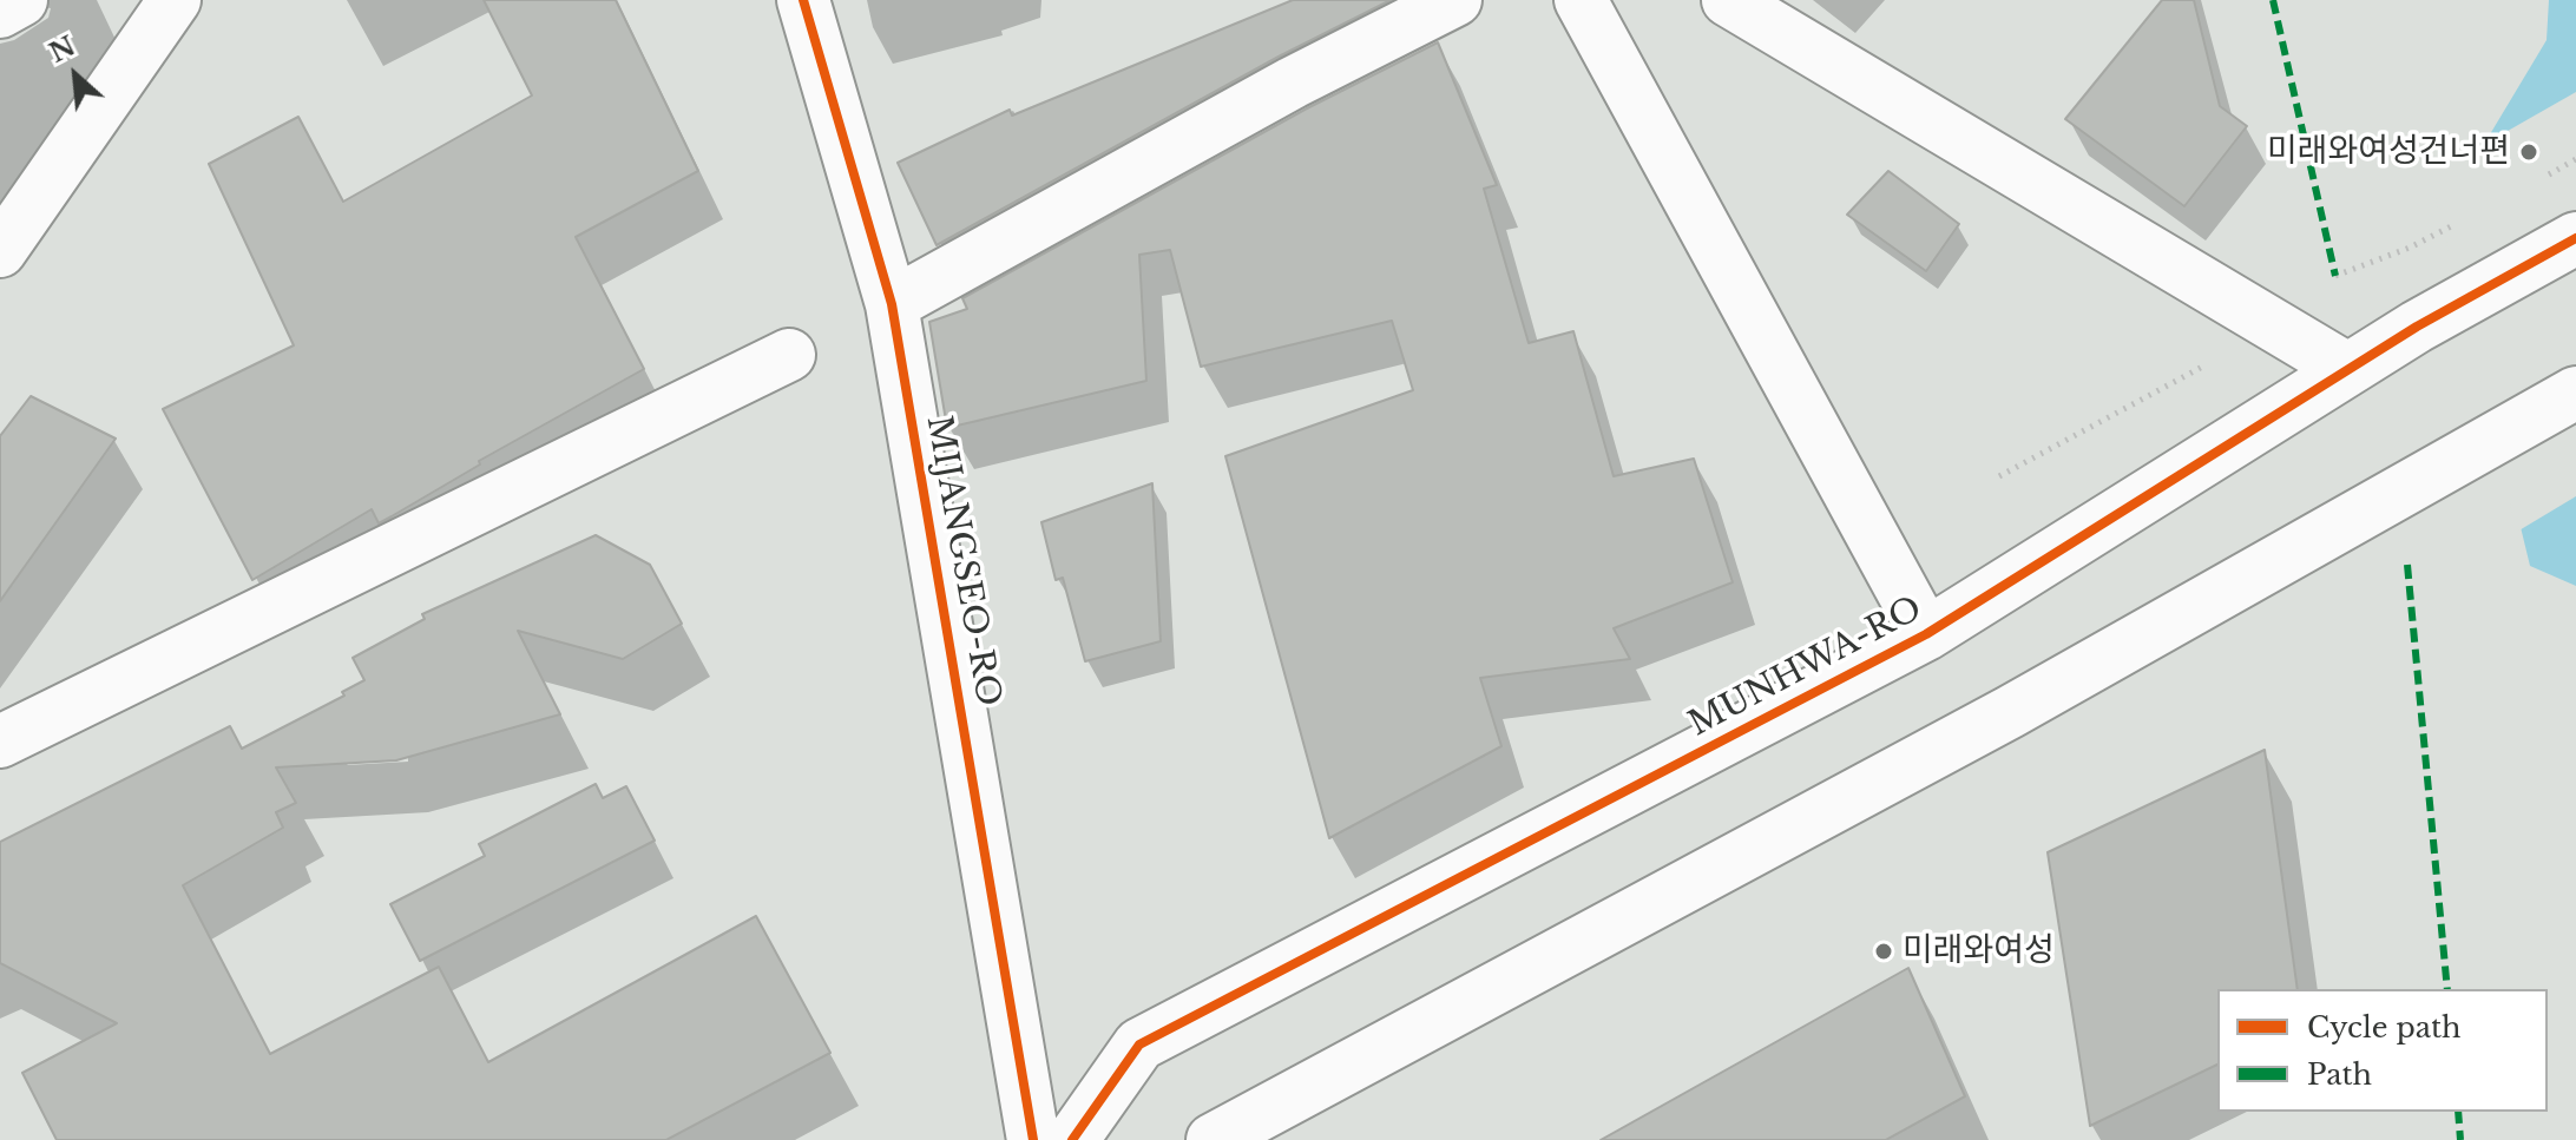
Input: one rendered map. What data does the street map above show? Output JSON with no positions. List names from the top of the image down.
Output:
{
  "streets": {
    "street": ["MIJANGSEO-RO", "MUNHWA-RO"]
  },
  "places": ["미래와여성건너편", "미래와여성"],
  "legend": ["Cycle path", "Path"],
  "north": "top left"
}
